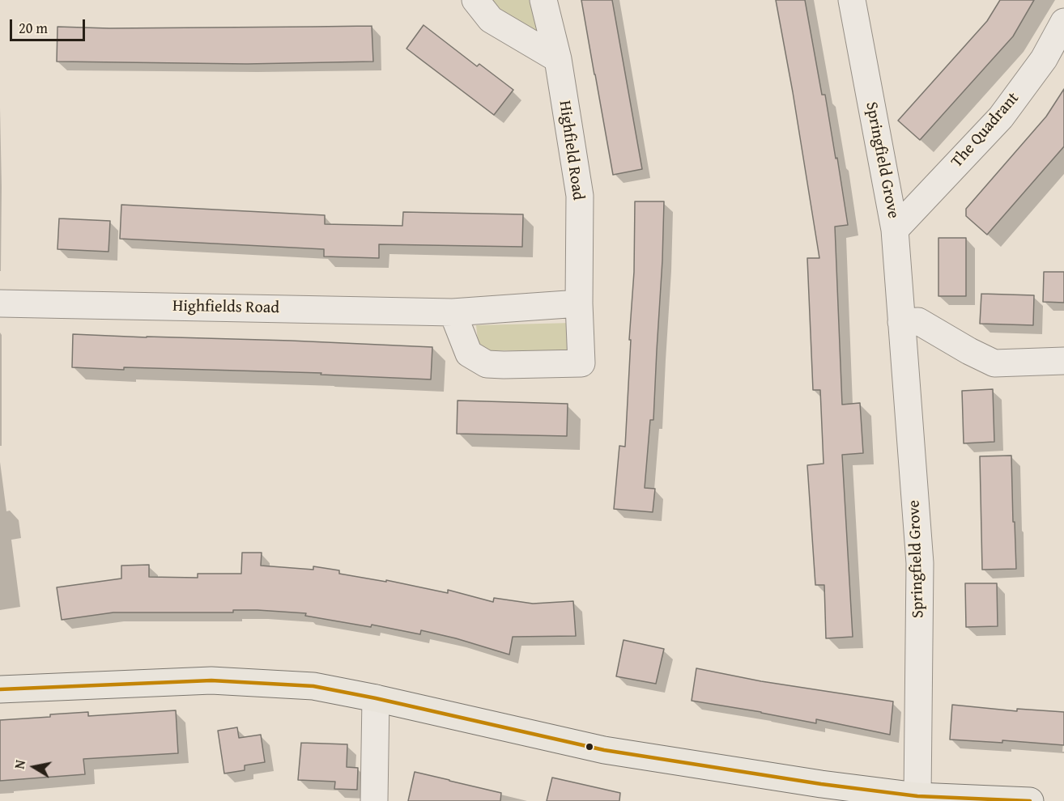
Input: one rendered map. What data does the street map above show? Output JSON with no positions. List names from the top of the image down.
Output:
{
  "streets": {
    "street": [
      "The Quadrant",
      "Highfield Road",
      "Springfield Grove",
      "Highfields Road"
    ]
  },
  "crossings": [
    ["The Quadrant", "Springfield Grove"],
    ["Highfield Road", "Highfields Road"]
  ],
  "scale_bar": "20 m",
  "north": "left"
}
